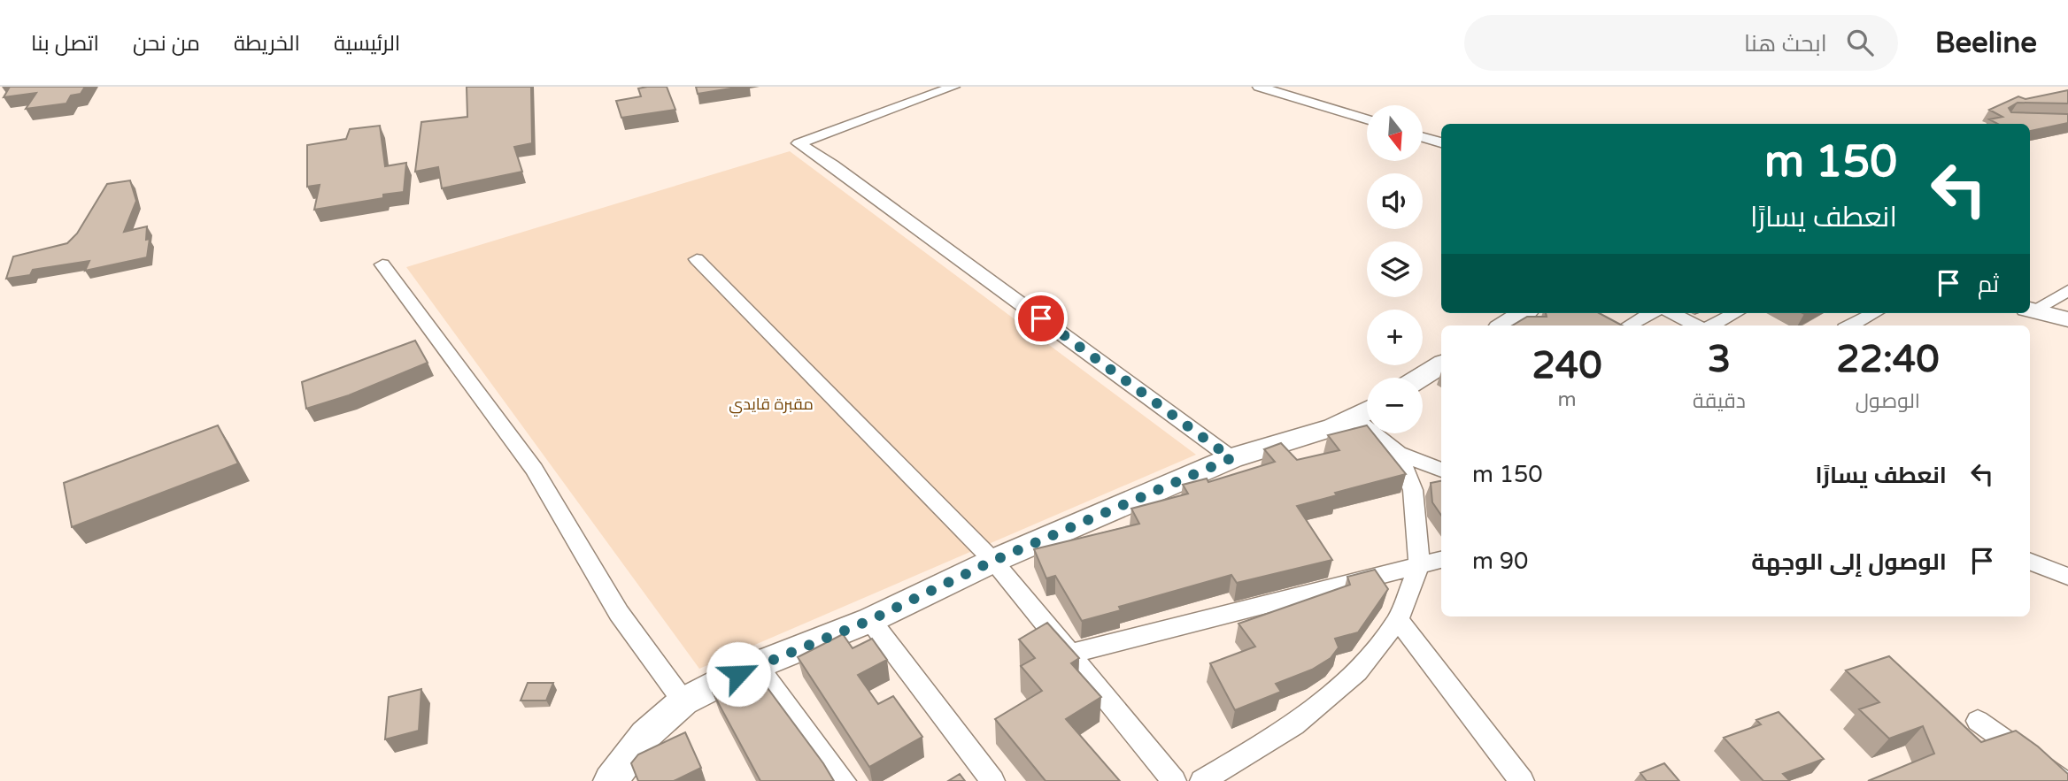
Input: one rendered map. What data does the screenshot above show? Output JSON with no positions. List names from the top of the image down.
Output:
{
  "parks": ["مقبرة قايدي"],
  "north": "bottom",
  "page": {
    "header": "Beeline",
    "search": "ابحث هنا",
    "nav": [
      "الرئيسية",
      "الخريطة",
      "من نحن",
      "اتصل بنا"
    ],
    "map_buttons": ["+", "−"],
    "turn": ["150 m", "انعطف يسارًا"],
    "then": "ثم",
    "eta": [
      "22:40",
      "الوصول",
      "3",
      "دقيقة",
      "240",
      "m"
    ],
    "list": [
      {
        "name": "انعطف يسارًا",
        "value": "150 m"
      },
      {
        "name": "الوصول إلى الوجهة",
        "value": "90 m"
      }
    ]
  }
}
